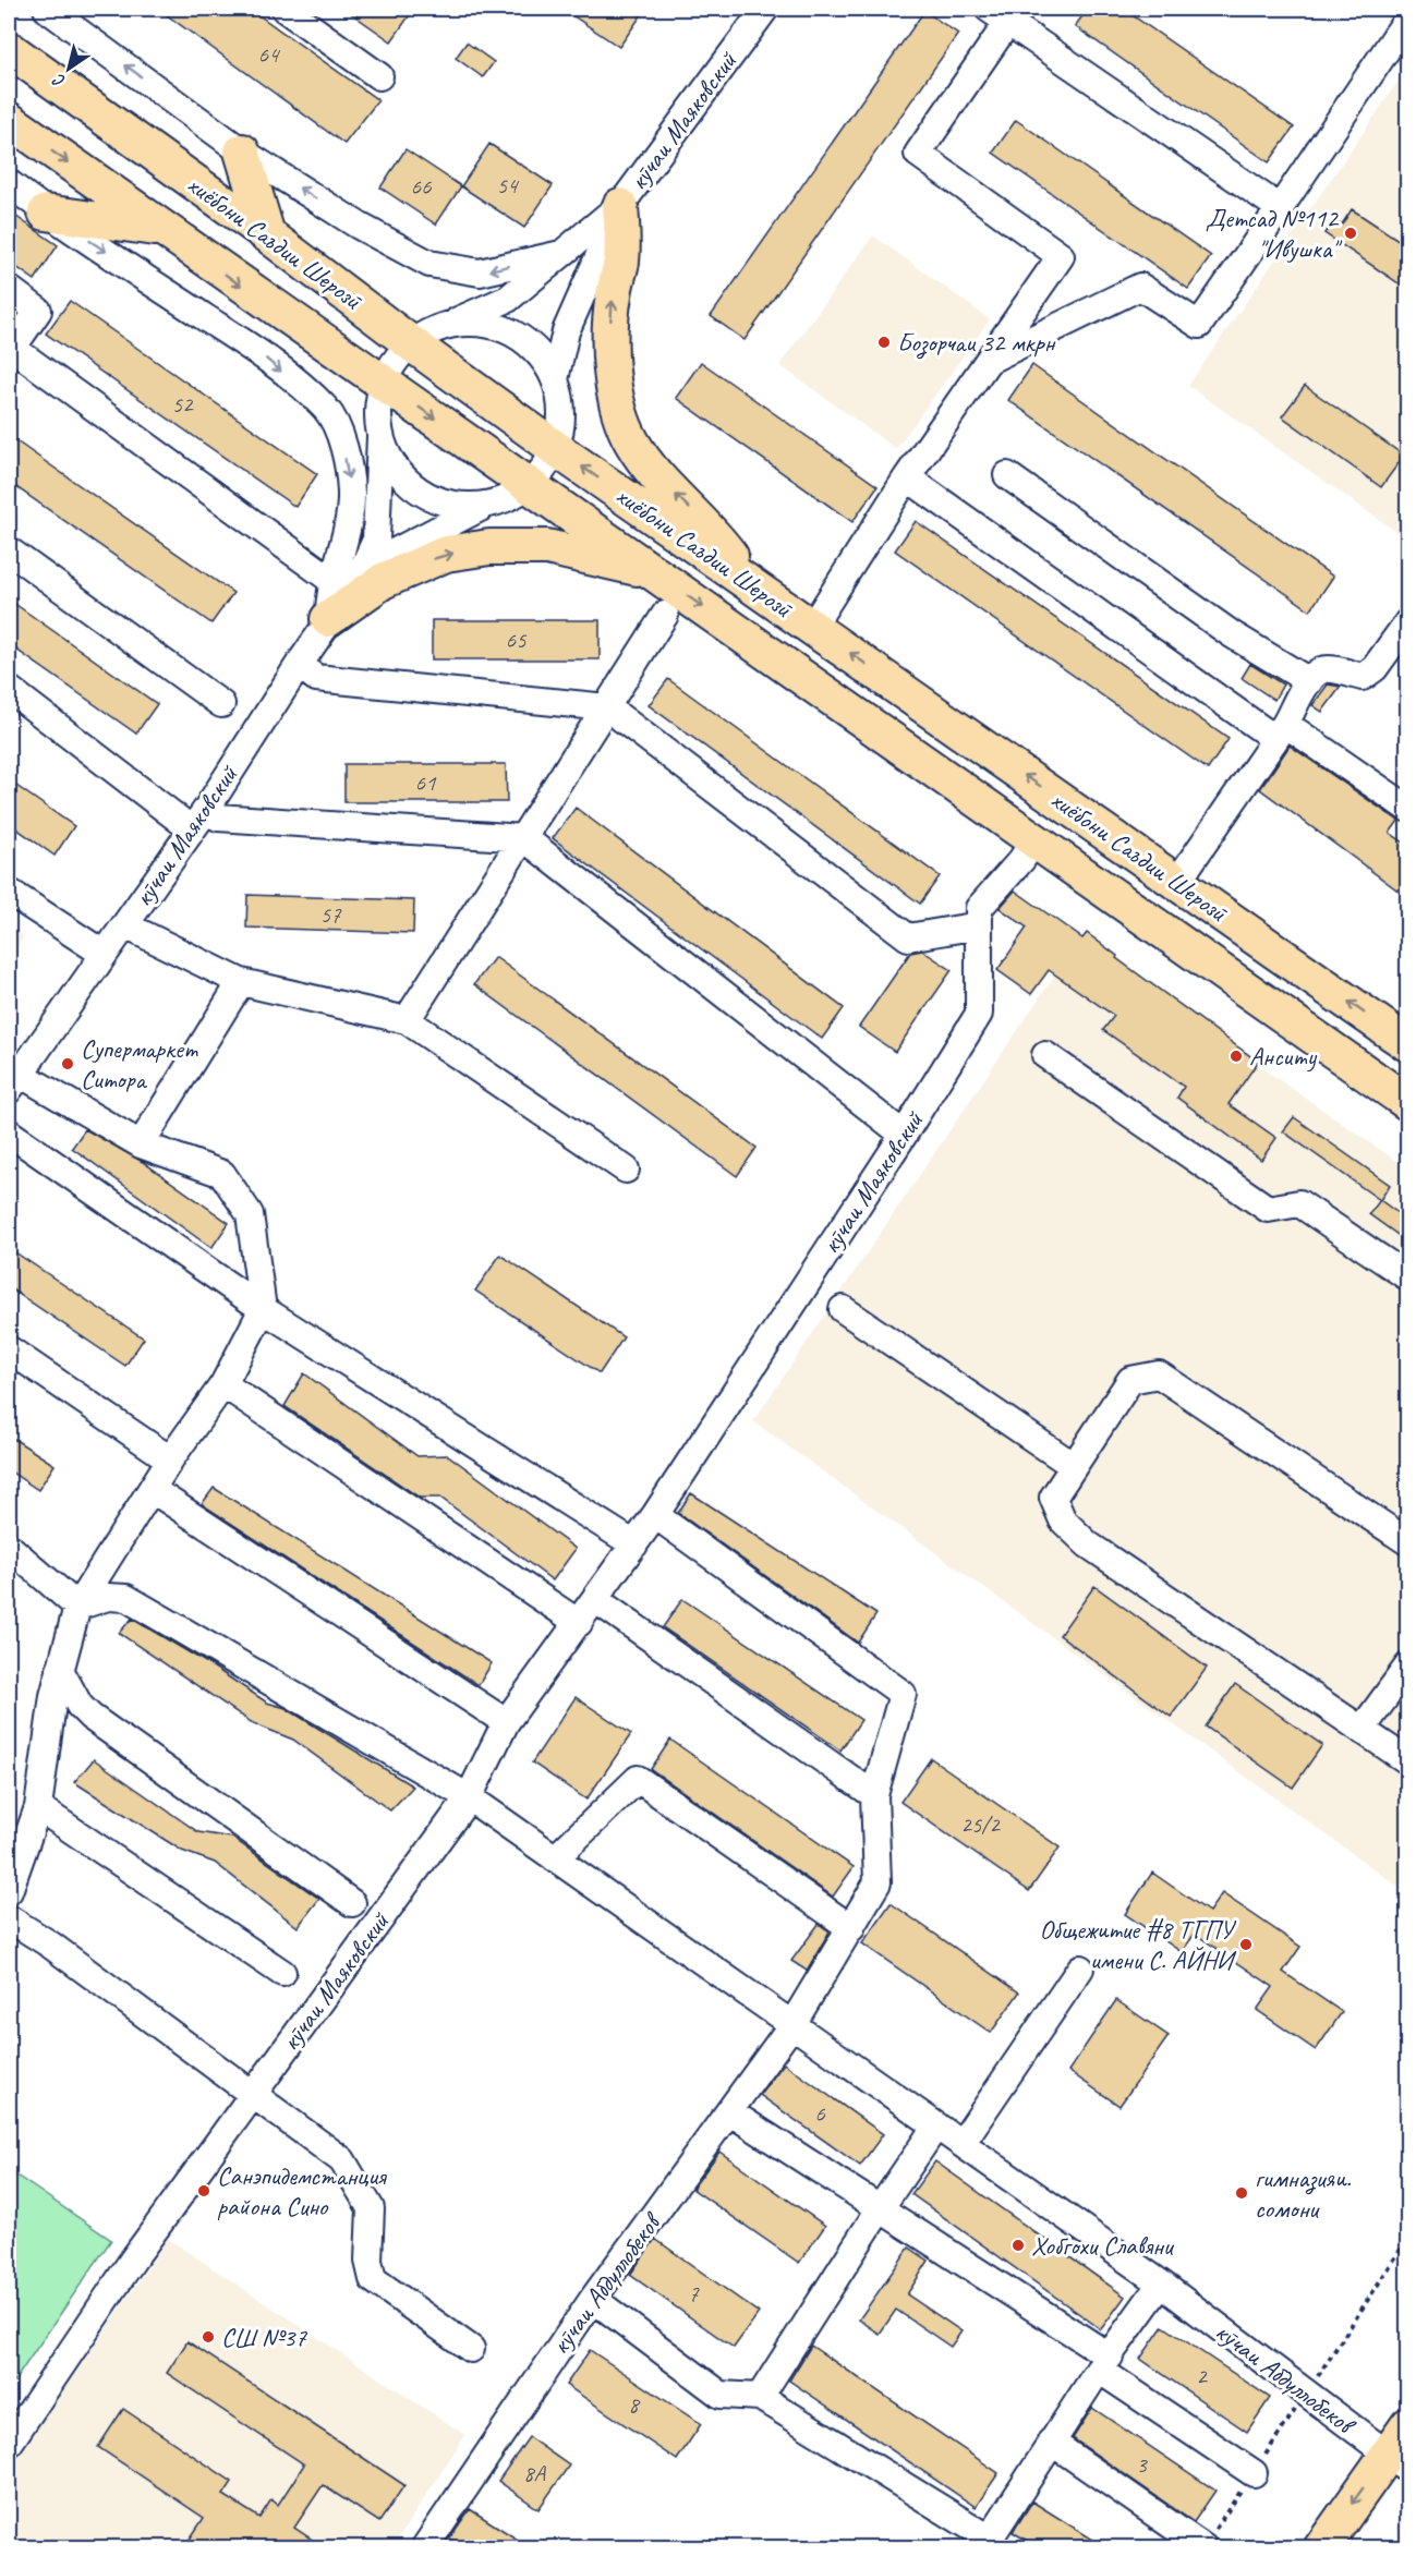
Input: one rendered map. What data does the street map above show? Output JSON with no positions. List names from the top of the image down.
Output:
{
  "streets": {
    "main road": ["хиёбони Саъдии Шерозӣ"],
    "street": ["кӯчаи Маяковский", "кӯчаи Абдуллобеков"]
  },
  "crossings": [
    ["кӯчаи Маяковский", "хиёбони Саъдии Шерозӣ"],
    ["кӯчаи Маяковский", "кӯчаи Абдуллобеков"]
  ],
  "places": [
    "Детсад №112 \"Ивушка\"",
    "Бозорчаи 32 мкрн",
    "Анситу",
    "Супермаркет Ситора",
    "Общежитие #8 ТГПУ имени С. АЙНИ",
    "Санэпидемстанция района Сино",
    "гимназияи. сомони",
    "Хобгохи Славяни",
    "СШ №37"
  ],
  "house_numbers": [
    "64",
    "54",
    "66",
    "52",
    "65",
    "61",
    "57",
    "25/2",
    "6",
    "7",
    "2",
    "8",
    "3",
    "8А"
  ],
  "north": "bottom left"
}
